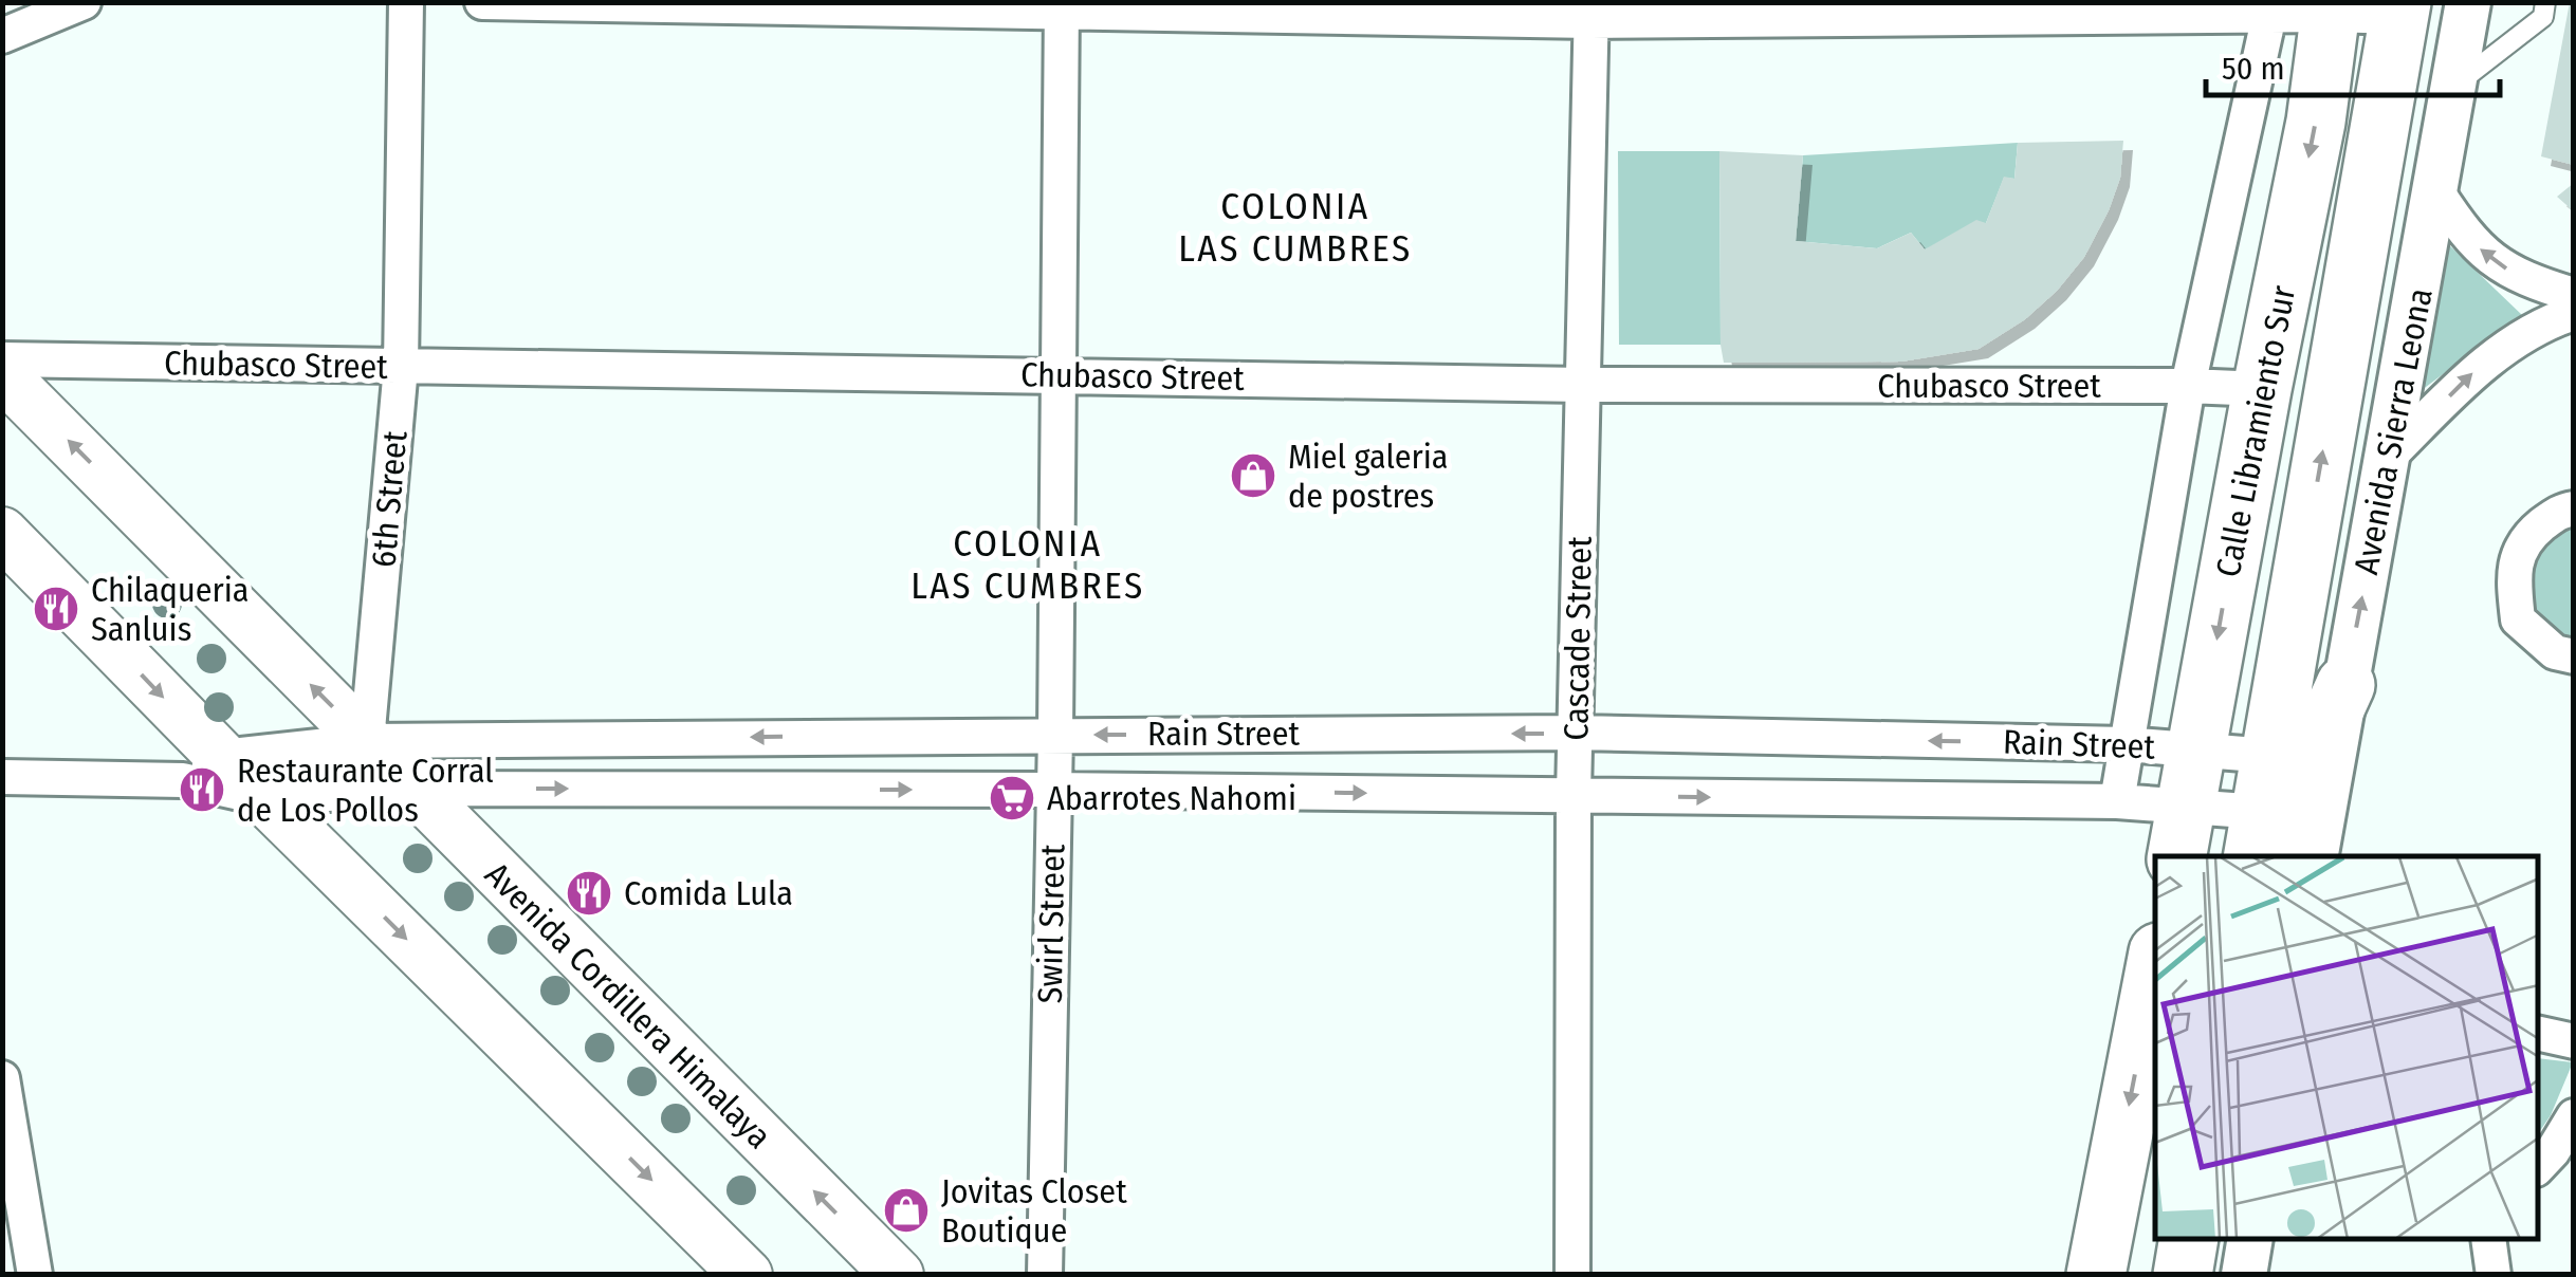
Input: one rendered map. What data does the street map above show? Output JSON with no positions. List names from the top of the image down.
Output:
{
  "streets": {
    "highway": ["Calle Libramiento Sur"],
    "main road": ["Avenida Cordillera Himalaya"],
    "street": [
      "Chubasco Street",
      "Avenida Sierra Leona",
      "6th Street",
      "Cascade Street",
      "Rain Street",
      "Swirl Street"
    ]
  },
  "crossings": [
    ["Chubasco Street", "Calle Libramiento Sur"],
    ["Chubasco Street", "6th Street"],
    ["Chubasco Street", "Cascade Street"],
    ["Chubasco Street", "Swirl Street"],
    ["Calle Libramiento Sur", "Rain Street"],
    ["6th Street", "Rain Street"],
    ["6th Street", "Avenida Cordillera Himalaya"],
    ["Cascade Street", "Rain Street"],
    ["Rain Street", "Swirl Street"],
    ["Rain Street", "Avenida Cordillera Himalaya"]
  ],
  "districts": ["COLONIA LAS CUMBRES", "COLONIA LAS CUMBRES"],
  "places": {
    "shop": ["Miel galeria de postres", "Jovitas Closet Boutique"],
    "restaurant": ["Chilaqueria Sanluis", "Restaurante Corral de Los Pollos", "Comida Lula"],
    "supermarket": ["Abarrotes Nahomi"]
  },
  "scale_bar": "50 m"
}
